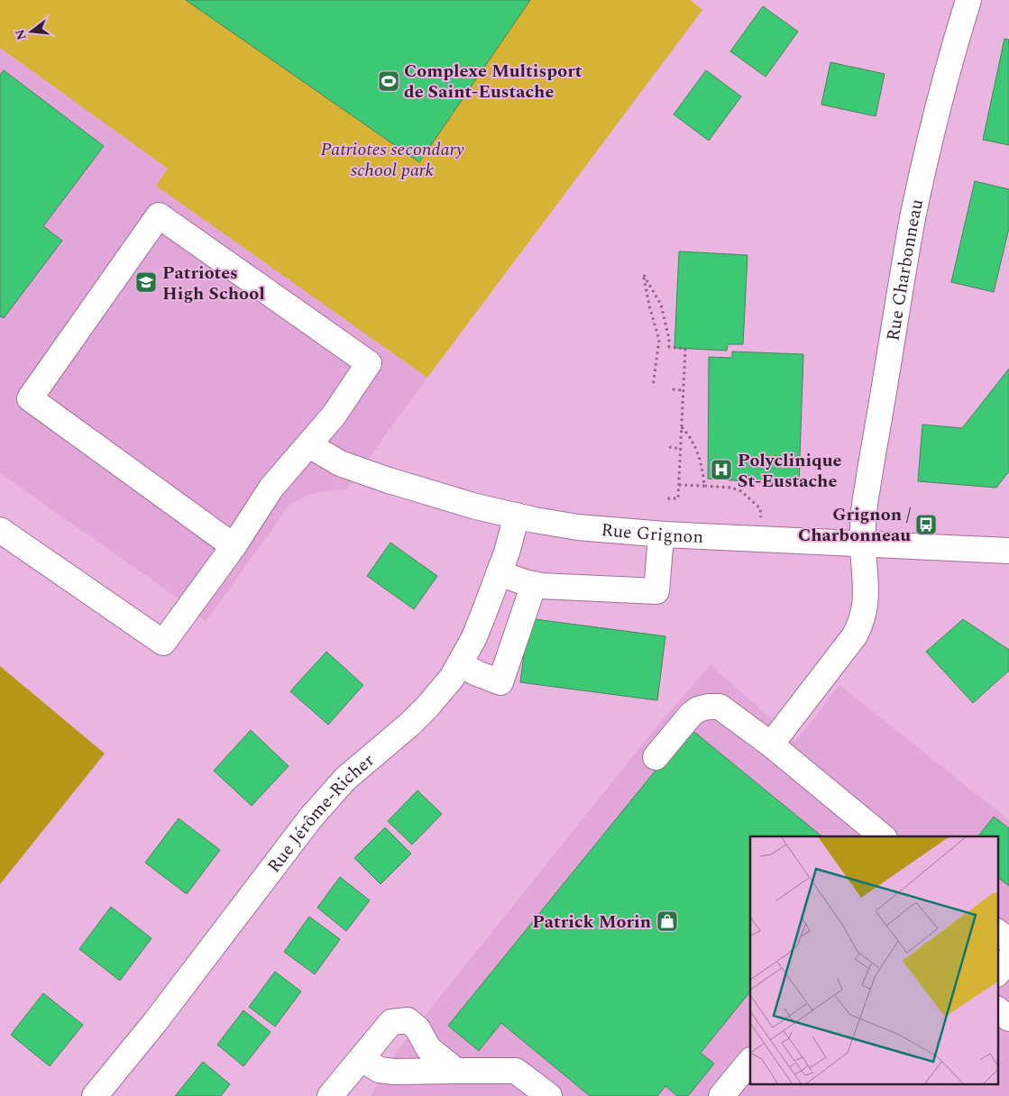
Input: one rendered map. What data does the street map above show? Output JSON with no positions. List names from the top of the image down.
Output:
{
  "streets": {
    "street": ["Rue Charbonneau", "Rue Grignon", "Rue Jérôme-Richer"]
  },
  "crossings": [
    ["Rue Charbonneau", "Rue Grignon"],
    ["Rue Grignon", "Rue Jérôme-Richer"]
  ],
  "parks": ["Patriotes secondary school park"],
  "places": {
    "sports": ["Complexe Multisport de Saint-Eustache"],
    "school or university": ["Patriotes High School"],
    "hospital": ["Polyclinique St-Eustache"],
    "bus stop": ["Grignon / Charbonneau"],
    "shop": ["Patrick Morin"]
  },
  "north": "left"
}
